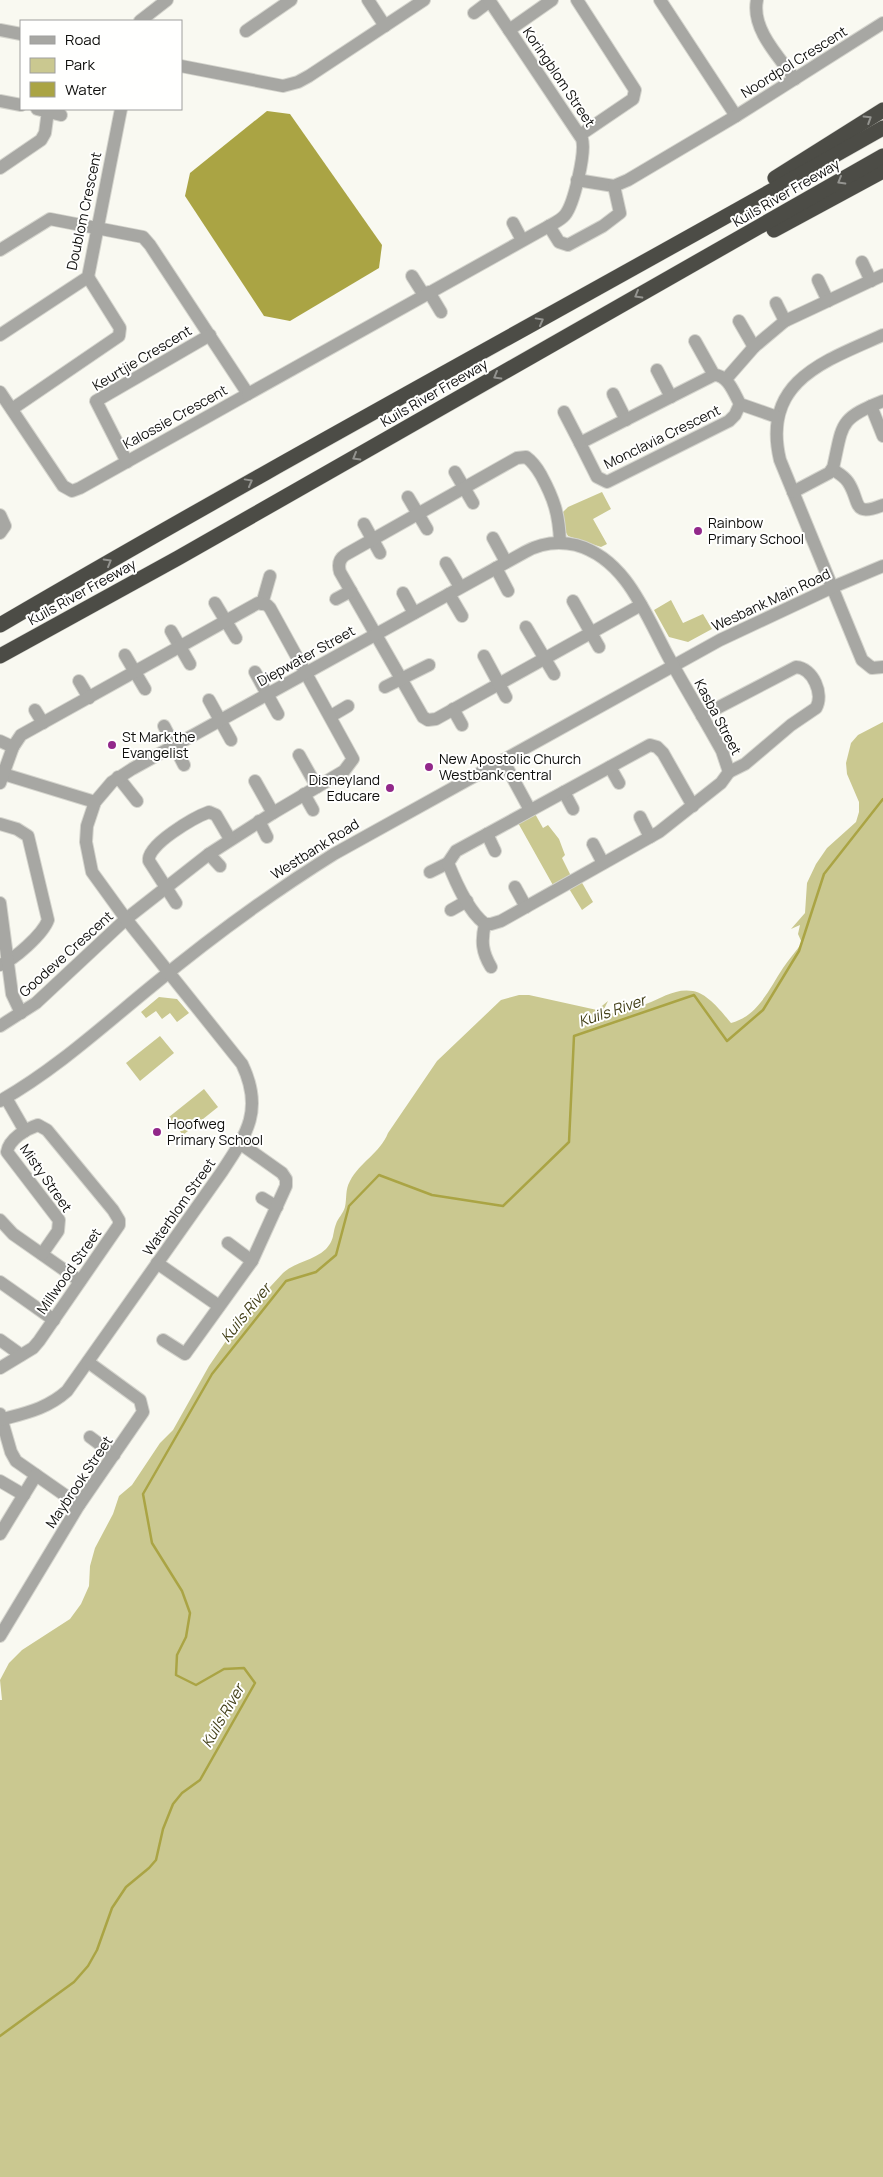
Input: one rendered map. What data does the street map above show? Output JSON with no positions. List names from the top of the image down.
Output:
{
  "streets": {
    "highway": ["Kuils River Freeway"],
    "street": [
      "Noordpol Crescent",
      "Koringblom Street",
      "Doublom Crescent",
      "Keurtjie Crescent",
      "Kalossie Crescent",
      "Monclavia Crescent",
      "Wesbank Main Road",
      "Diepwater Street",
      "Kasba Street",
      "Westbank Road",
      "Goodeve Crescent",
      "Misty Street",
      "Waterblom Street",
      "Millwood Street",
      "Maybrook Street"
    ]
  },
  "crossings": [
    ["Koringblom Street", "Kalossie Crescent"],
    ["Doublom Crescent", "Kalossie Crescent"],
    ["Keurtjie Crescent", "Kalossie Crescent"],
    ["Wesbank Main Road", "Diepwater Street"],
    ["Wesbank Main Road", "Kasba Street"],
    ["Wesbank Main Road", "Westbank Road"],
    ["Diepwater Street", "Kasba Street"],
    ["Diepwater Street", "Westbank Road"],
    ["Diepwater Street", "Goodeve Crescent"],
    ["Diepwater Street", "Waterblom Street"],
    ["Kasba Street", "Westbank Road"],
    ["Westbank Road", "Misty Street"],
    ["Westbank Road", "Waterblom Street"],
    ["Misty Street", "Millwood Street"],
    ["Waterblom Street", "Maybrook Street"]
  ],
  "water": ["Kuils River"],
  "places": [
    "Rainbow Primary School",
    "St Mark the Evangelist",
    "New Apostolic Church Westbank central",
    "Disneyland Educare",
    "Hoofweg Primary School"
  ],
  "legend": ["Road", "Park", "Water"]
}
